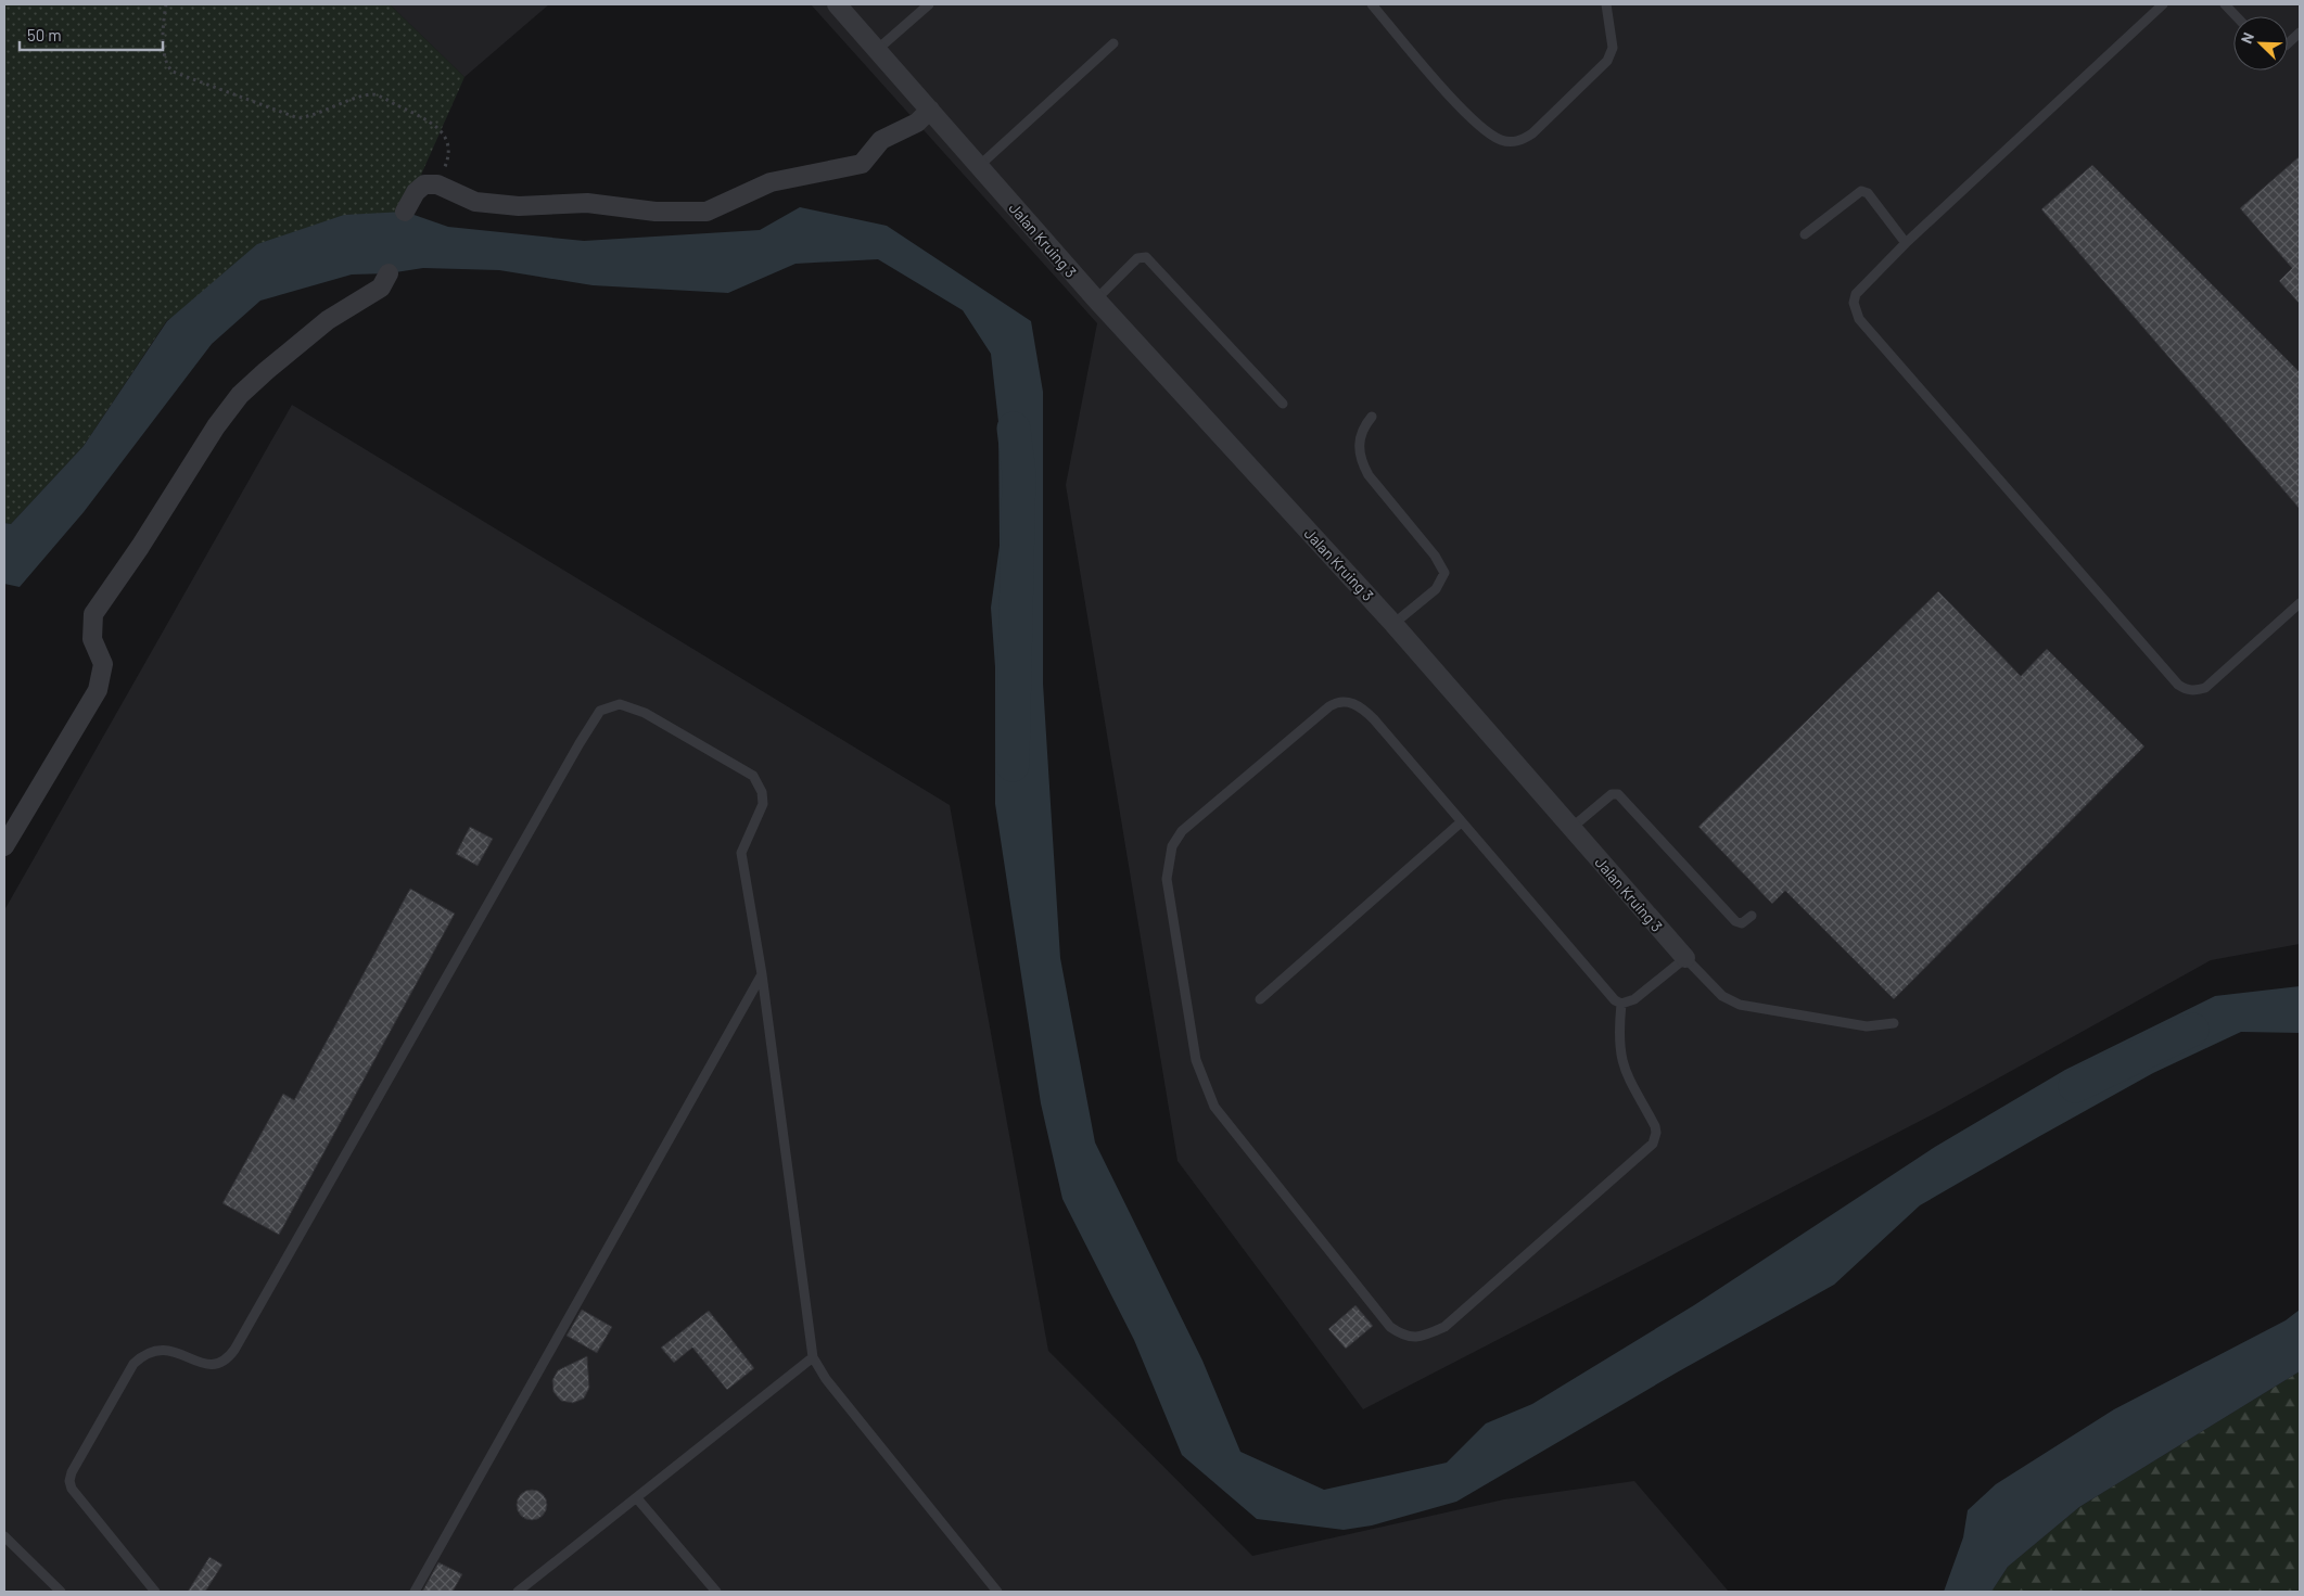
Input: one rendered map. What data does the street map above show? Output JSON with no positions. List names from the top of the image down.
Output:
{
  "streets": {
    "street": ["Jalan Kruing 3"]
  },
  "scale_bar": "50 m",
  "north": "top left"
}
